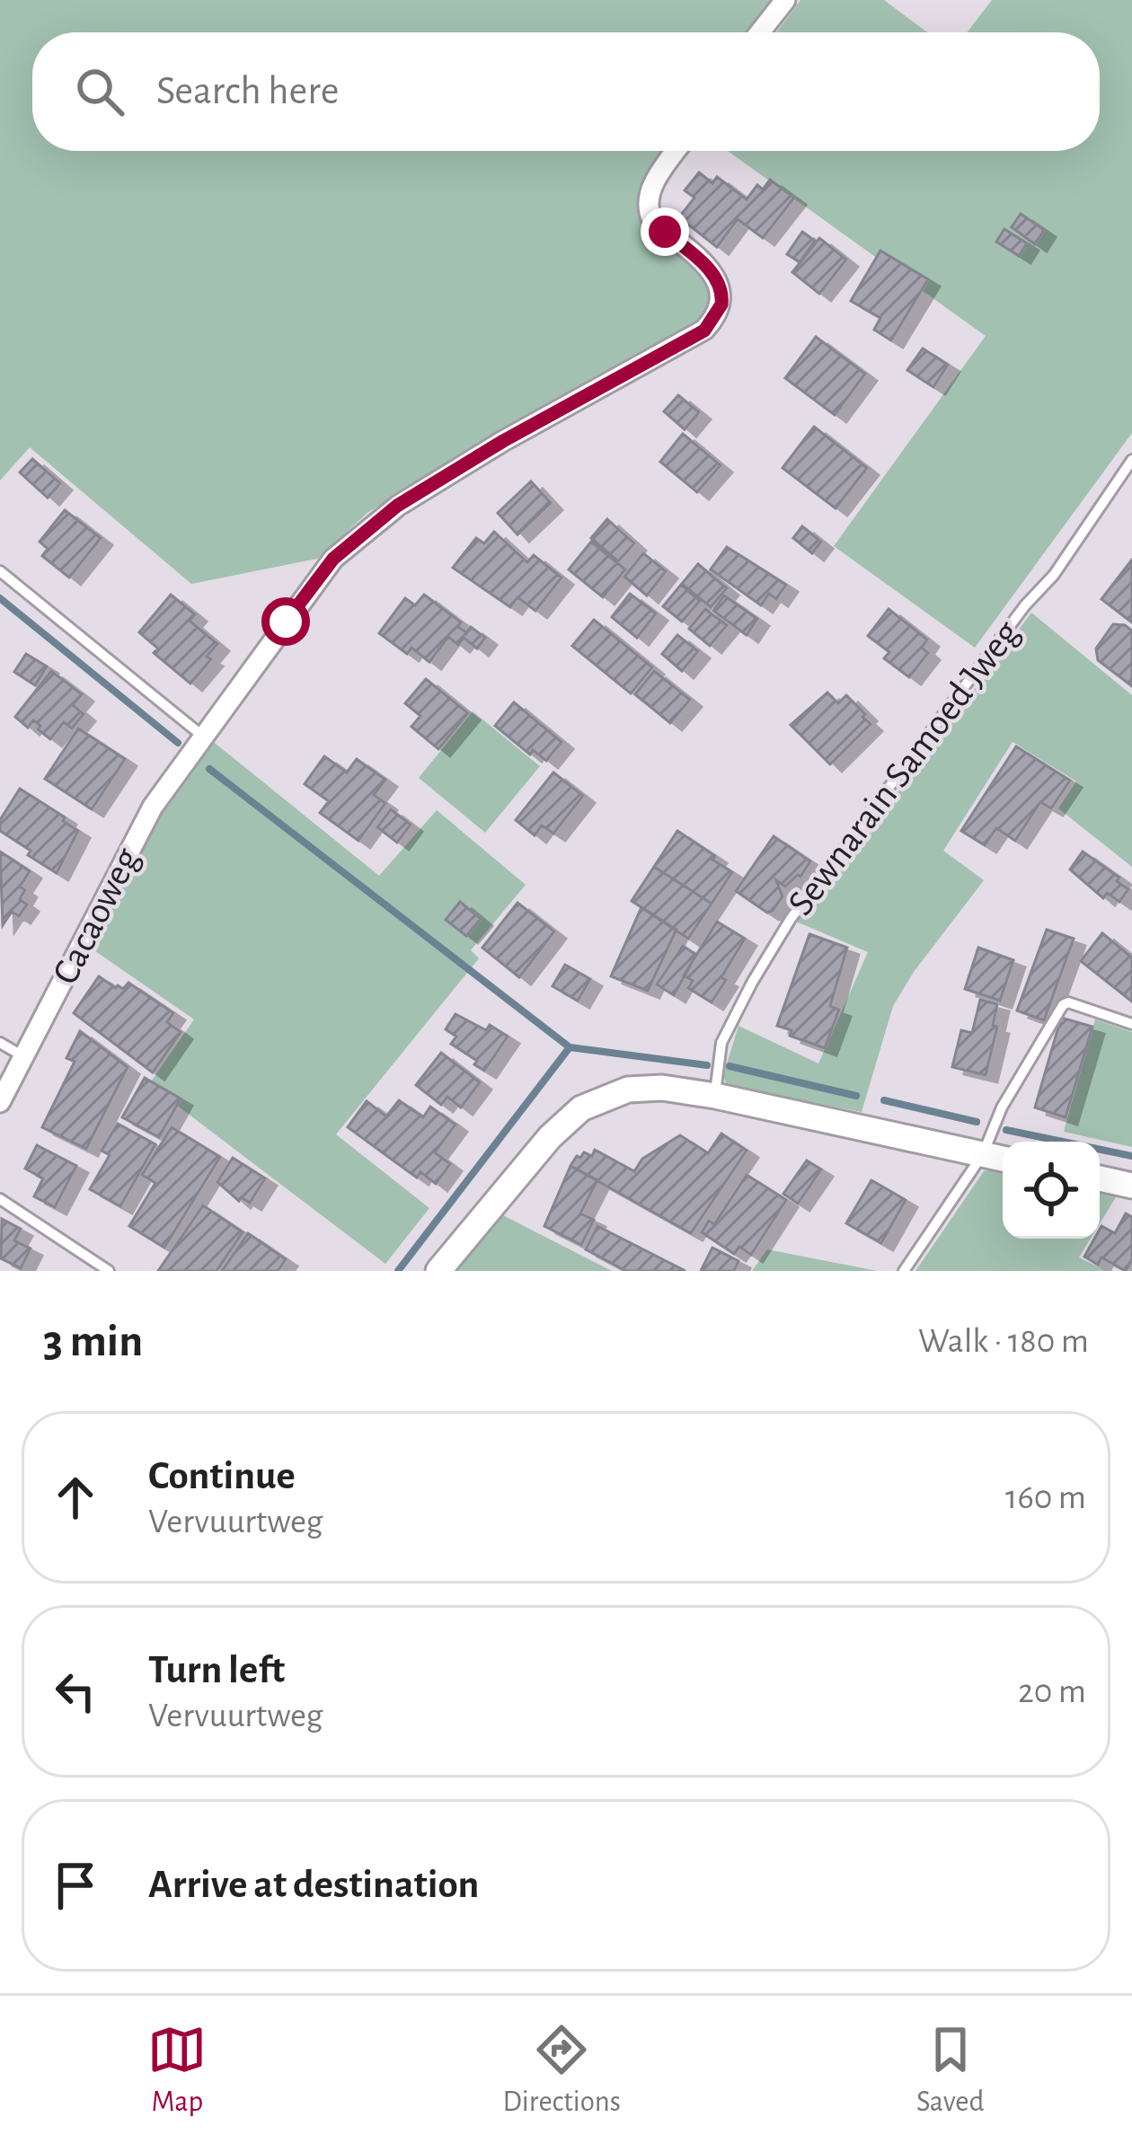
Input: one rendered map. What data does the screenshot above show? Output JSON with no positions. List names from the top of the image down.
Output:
{
  "streets": {
    "street": ["Cacaoweg"],
    "lane": ["Sewnarain Samoed Jweg"]
  },
  "page": {
    "search": "Search here",
    "heading": ["3 min", "Walk · 180 m"],
    "list": [
      ["Continue", "Vervuurtweg", "160 m"],
      ["Turn left", "Vervuurtweg", "20 m"],
      "Arrive at destination"
    ],
    "nav": ["Map", "Directions", "Saved"]
  }
}
